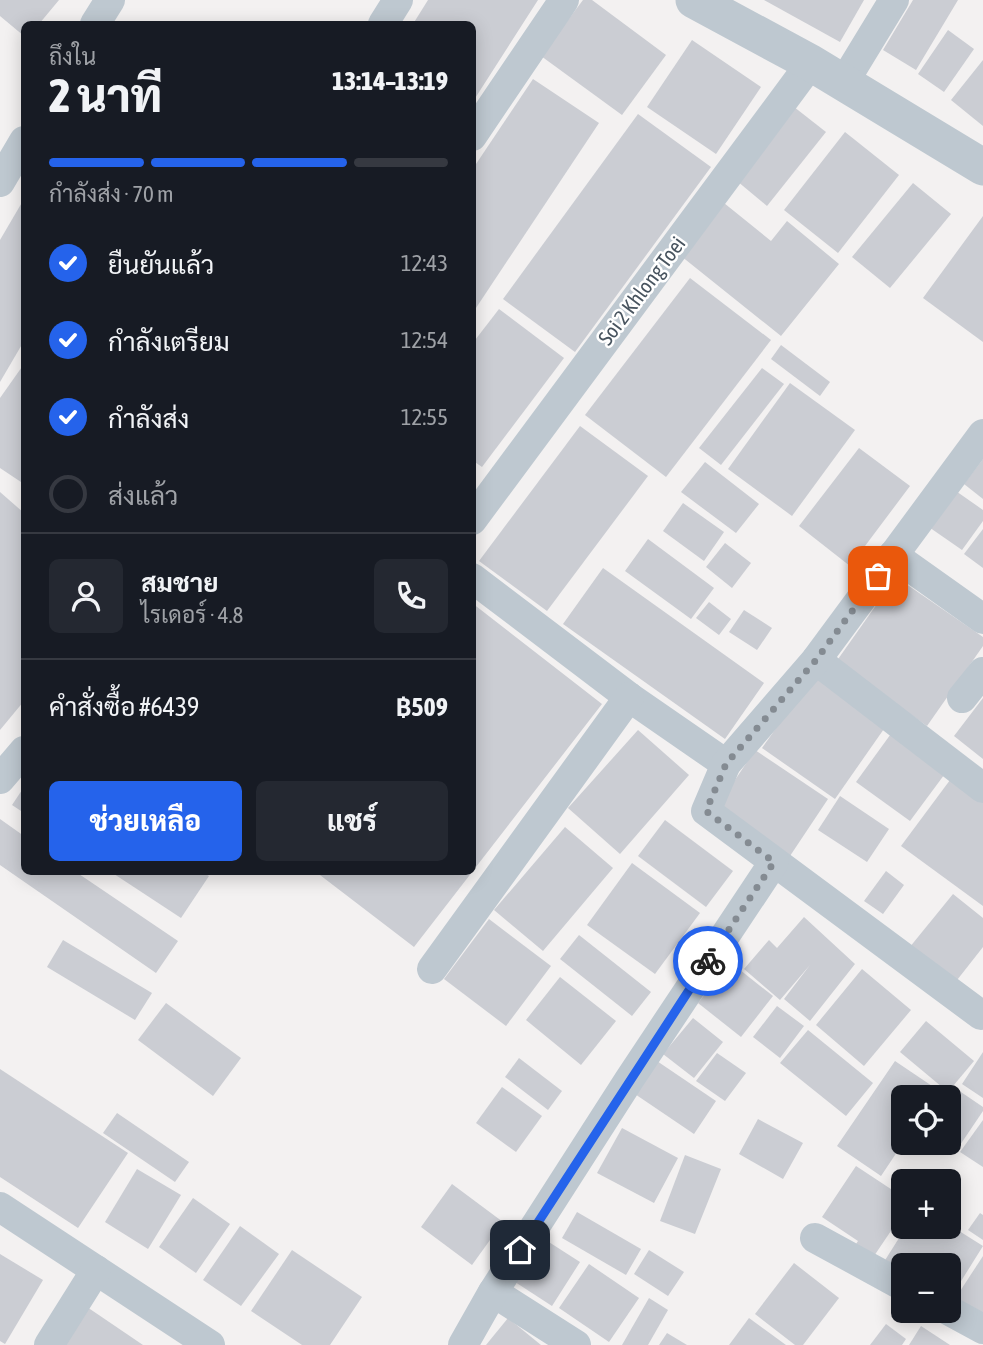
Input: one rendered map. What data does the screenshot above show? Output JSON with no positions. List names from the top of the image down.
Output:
{
  "streets": {
    "street": ["Soi 2 Khlong Toei"]
  },
  "page": {
    "heading": ["2 นาที", "ถึงใน", "13:14–13:19"],
    "panel": [
      "สมชาย",
      "ไรเดอร์ · 4.8",
      "คำสั่งซื้อ #6439",
      "฿509"
    ],
    "bar": "กำลังส่ง · 70 m",
    "list": [
      ["ยืนยันแล้ว", "12:43"],
      ["กำลังเตรียม", "12:54"],
      ["กำลังส่ง", "12:55"],
      "ส่งแล้ว"
    ],
    "buttons": ["ช่วยเหลือ", "แชร์"],
    "map_buttons": ["+", "−"]
  }
}
